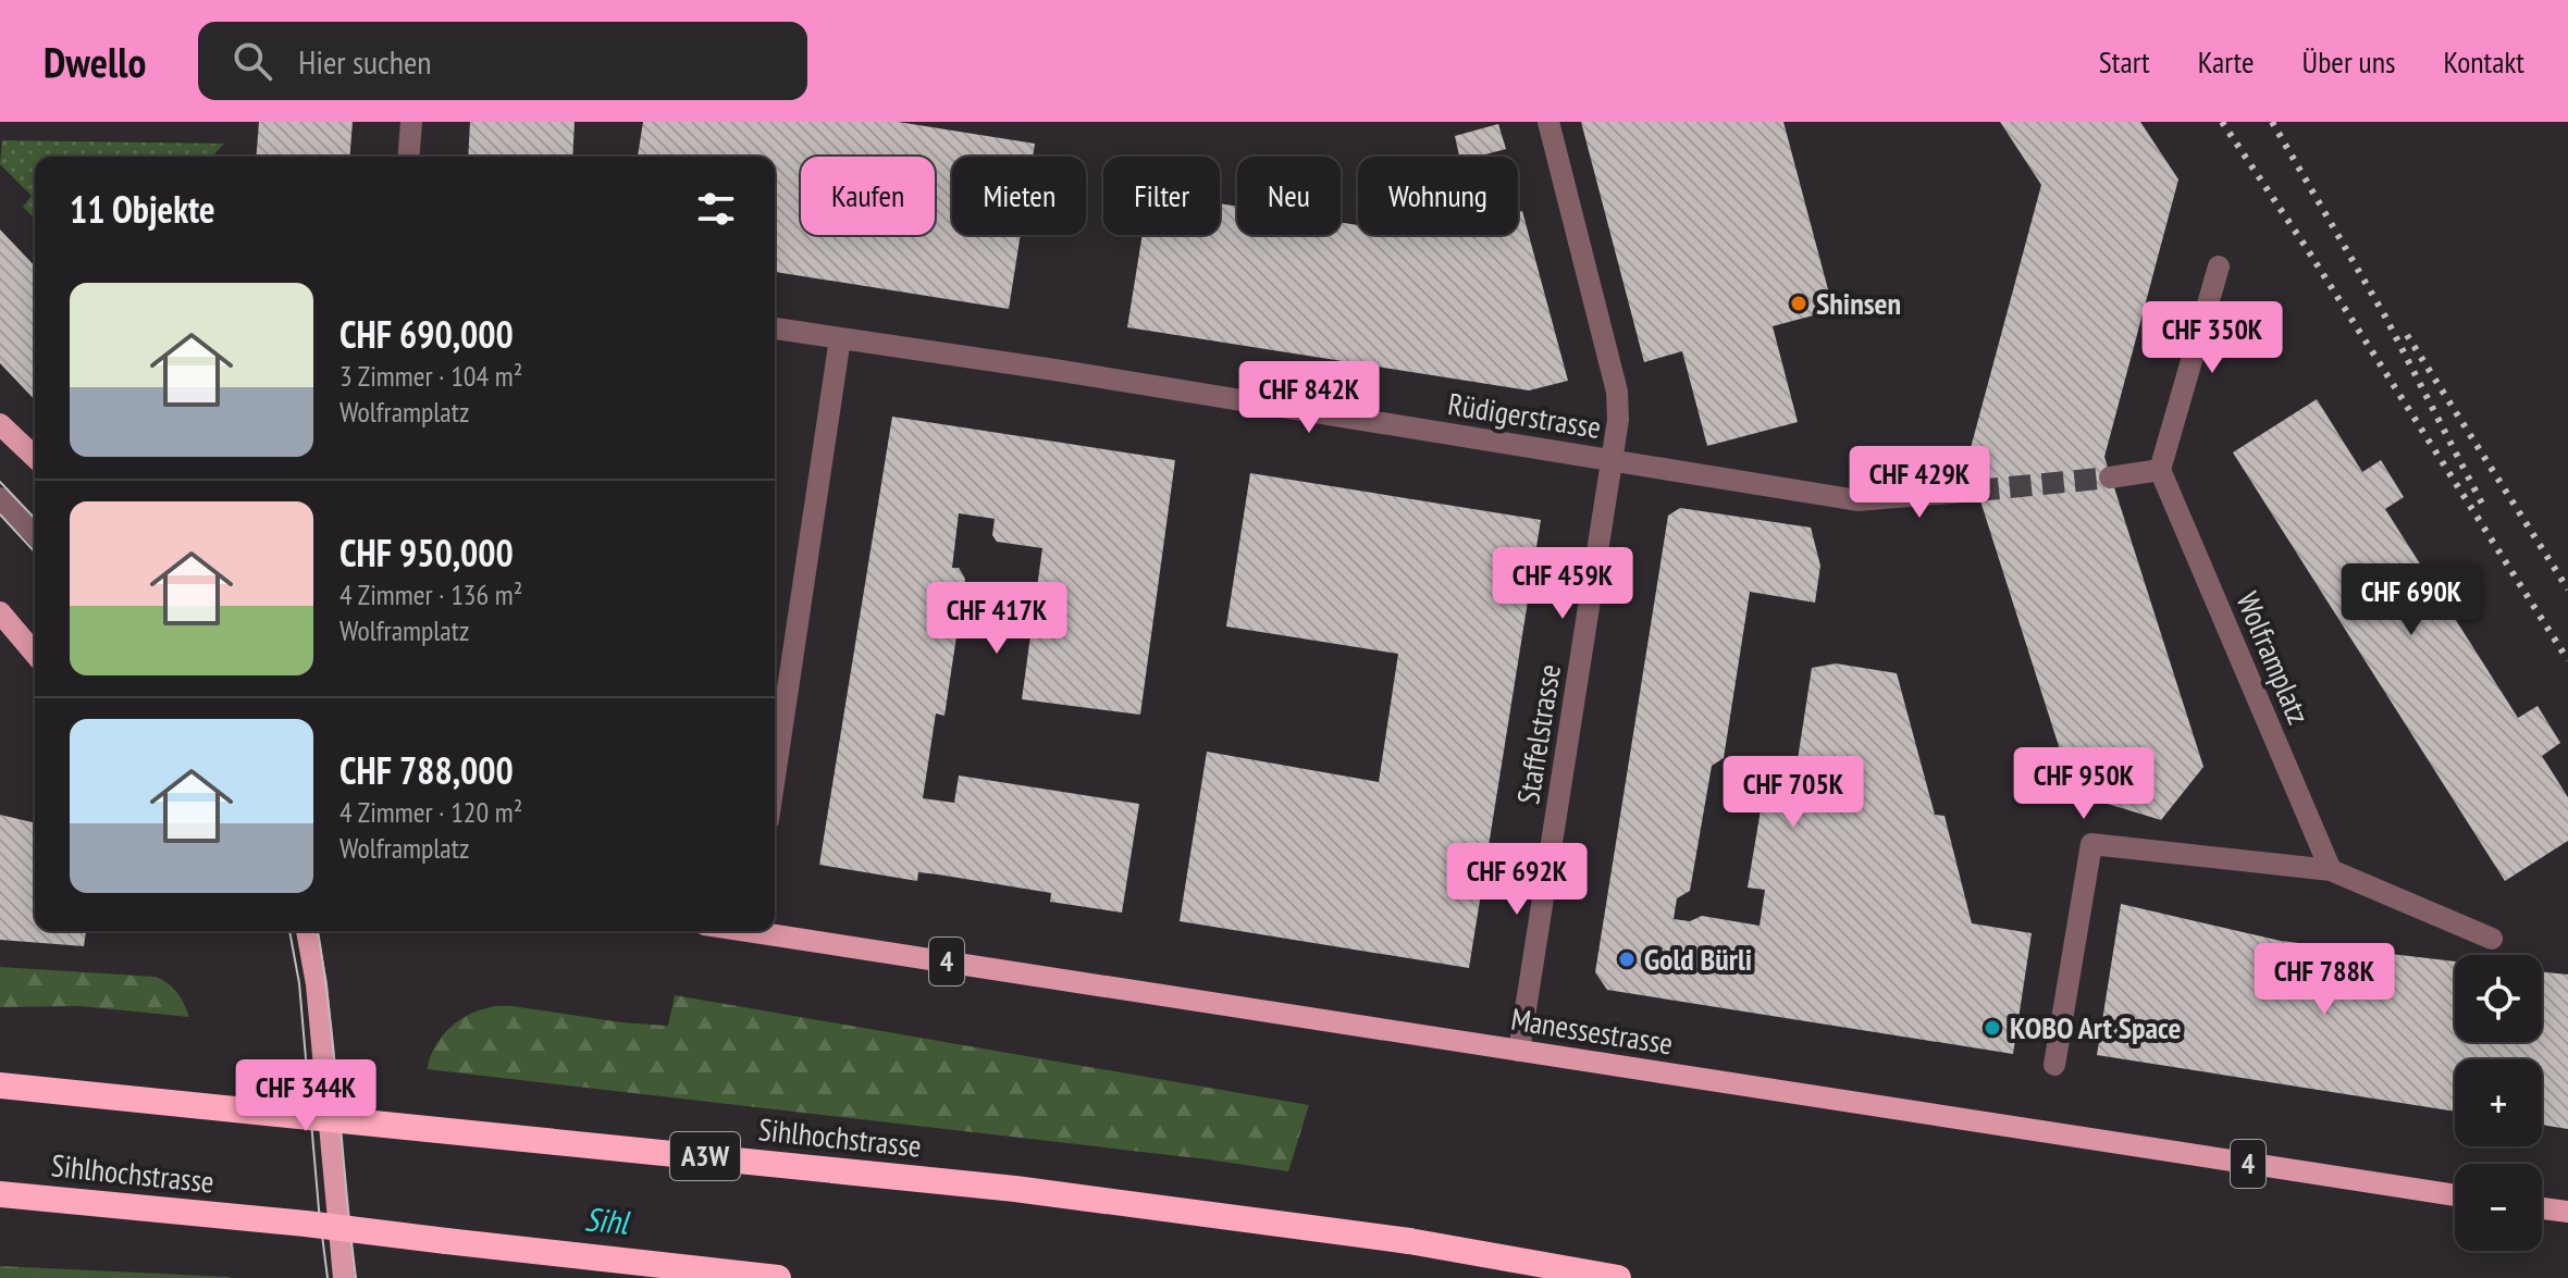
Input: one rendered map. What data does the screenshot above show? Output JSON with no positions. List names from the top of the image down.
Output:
{
  "streets": {
    "highway": ["Sihlhochstrasse", "A3W"],
    "main road": ["4", "Manessestrasse"],
    "street": ["Rüdigerstrasse", "Wolframplatz", "Staffelstrasse"]
  },
  "crossings": [
    ["Rüdigerstrasse", "Staffelstrasse"],
    ["Staffelstrasse", "Manessestrasse"]
  ],
  "water": ["Sihl"],
  "places": ["Shinsen", "Gold Bürli", "KOBO Art Space"],
  "page": {
    "header": "Dwello",
    "search": "Hier suchen",
    "nav": [
      "Start",
      "Karte",
      "Über uns",
      "Kontakt"
    ],
    "chip": [
      "Kaufen",
      "Mieten",
      "Filter",
      "Neu",
      "Wohnung"
    ],
    "heading": "11 Objekte",
    "list": [
      {
        "name": "CHF 690,000",
        "note": "3 Zimmer · 104 m² · Wolframplatz"
      },
      {
        "name": "CHF 950,000",
        "note": "4 Zimmer · 136 m² · Wolframplatz"
      },
      {
        "name": "CHF 788,000",
        "note": "4 Zimmer · 120 m² · Wolframplatz"
      }
    ],
    "price": [
      "CHF 350K",
      "CHF 842K",
      "CHF 429K",
      "CHF 459K",
      "CHF 690K",
      "CHF 417K",
      "CHF 950K",
      "CHF 705K",
      "CHF 692K",
      "CHF 788K",
      "CHF 344K"
    ],
    "map_buttons": ["+", "−"]
  }
}
